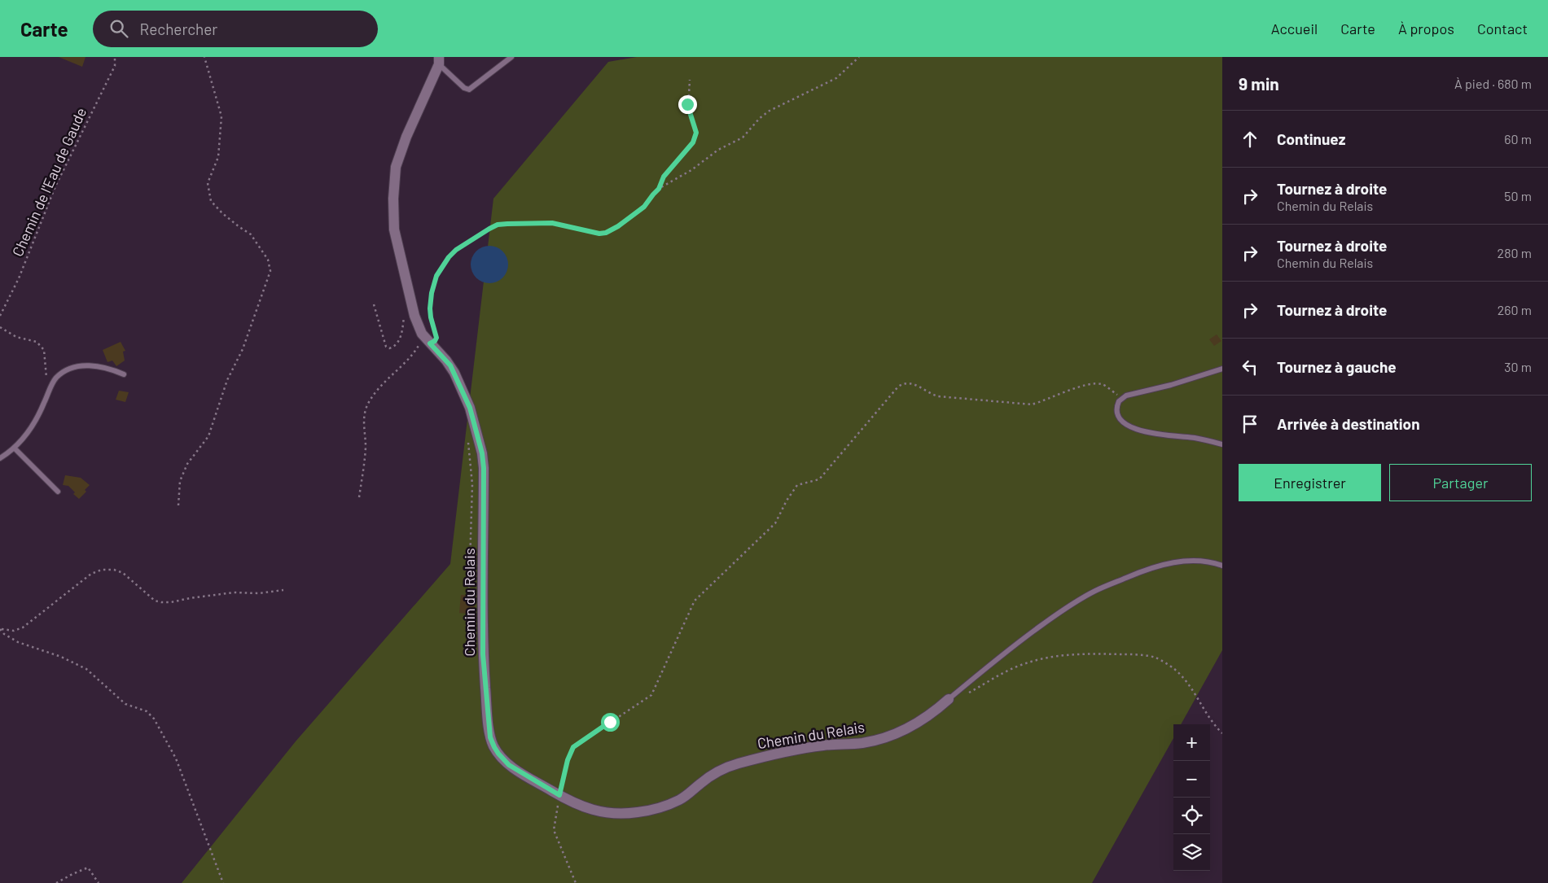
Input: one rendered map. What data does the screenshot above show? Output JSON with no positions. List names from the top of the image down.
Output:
{
  "streets": {
    "street": ["Chemin du Relais"],
    "path": ["Chemin de l'Eau de Gaude"]
  },
  "page": {
    "header": "Carte",
    "search": "Rechercher",
    "nav": [
      "Accueil",
      "Carte",
      "À propos",
      "Contact"
    ],
    "heading": ["9 min", "À pied · 680 m"],
    "list": [
      ["Continuez", "60 m"],
      ["Tournez à droite", "Chemin du Relais", "50 m"],
      ["Tournez à droite", "Chemin du Relais", "280 m"],
      ["Tournez à droite", "260 m"],
      ["Tournez à gauche", "30 m"],
      "Arrivée à destination"
    ],
    "buttons": ["Enregistrer", "Partager"],
    "map_buttons": ["+", "−"]
  }
}
